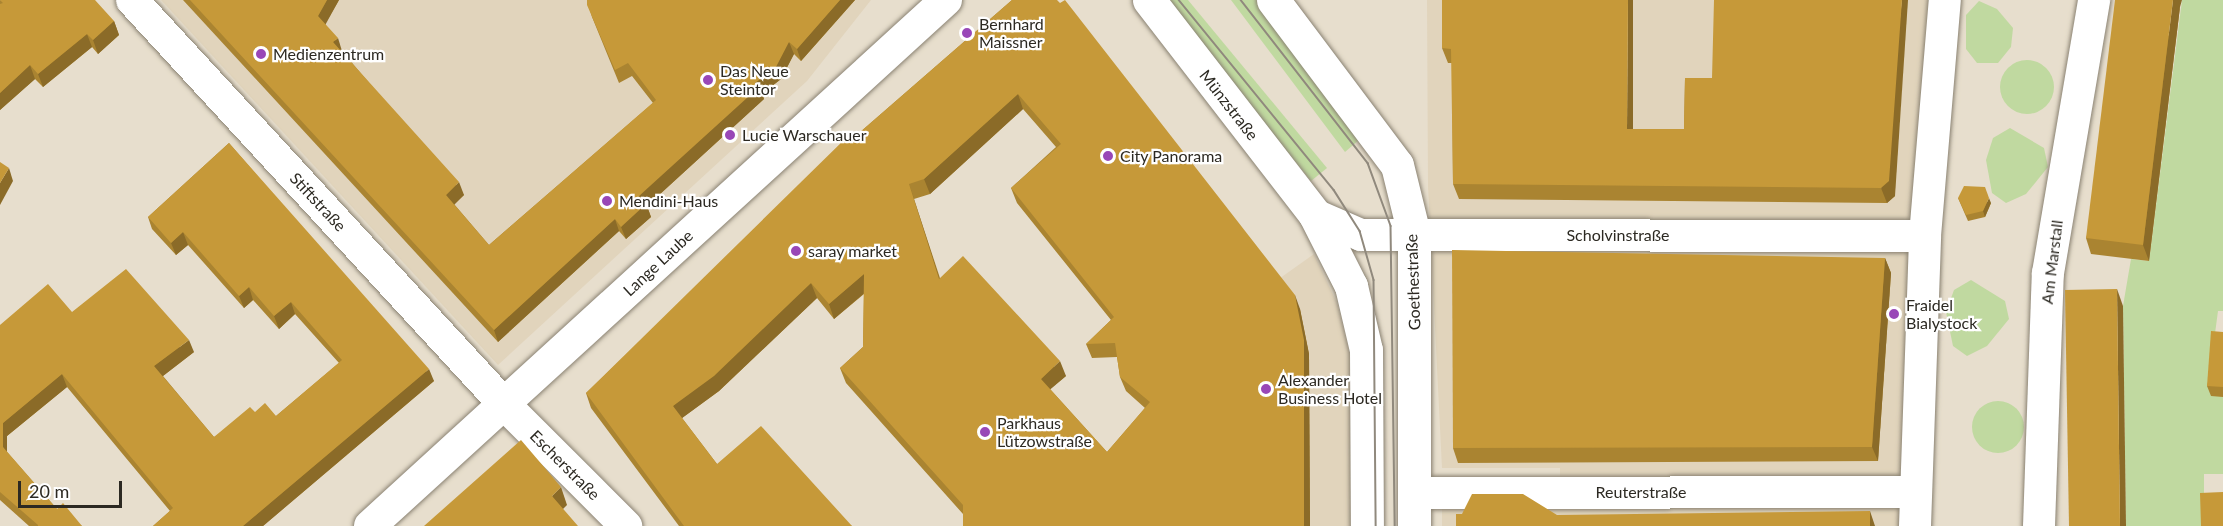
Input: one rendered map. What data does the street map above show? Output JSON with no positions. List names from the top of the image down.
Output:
{
  "streets": {
    "street": [
      "Münzstraße",
      "Stiftstraße",
      "Scholvinstraße",
      "Am Marstall",
      "Lange Laube",
      "Goethestraße",
      "Escherstraße",
      "Reuterstraße"
    ]
  },
  "crossings": [
    ["Münzstraße", "Scholvinstraße"],
    ["Stiftstraße", "Lange Laube"],
    ["Stiftstraße", "Escherstraße"],
    ["Scholvinstraße", "Goethestraße"],
    ["Lange Laube", "Escherstraße"],
    ["Goethestraße", "Reuterstraße"]
  ],
  "places": [
    "Bernhard Maissner",
    "Medienzentrum",
    "Das Neue Steintor",
    "Lucie Warschauer",
    "City Panorama",
    "Mendini-Haus",
    "saray market",
    "Fraidel Bialystock",
    "Alexander Business Hotel",
    "Parkhaus Lützowstraße"
  ],
  "scale_bar": "20 m"
}
